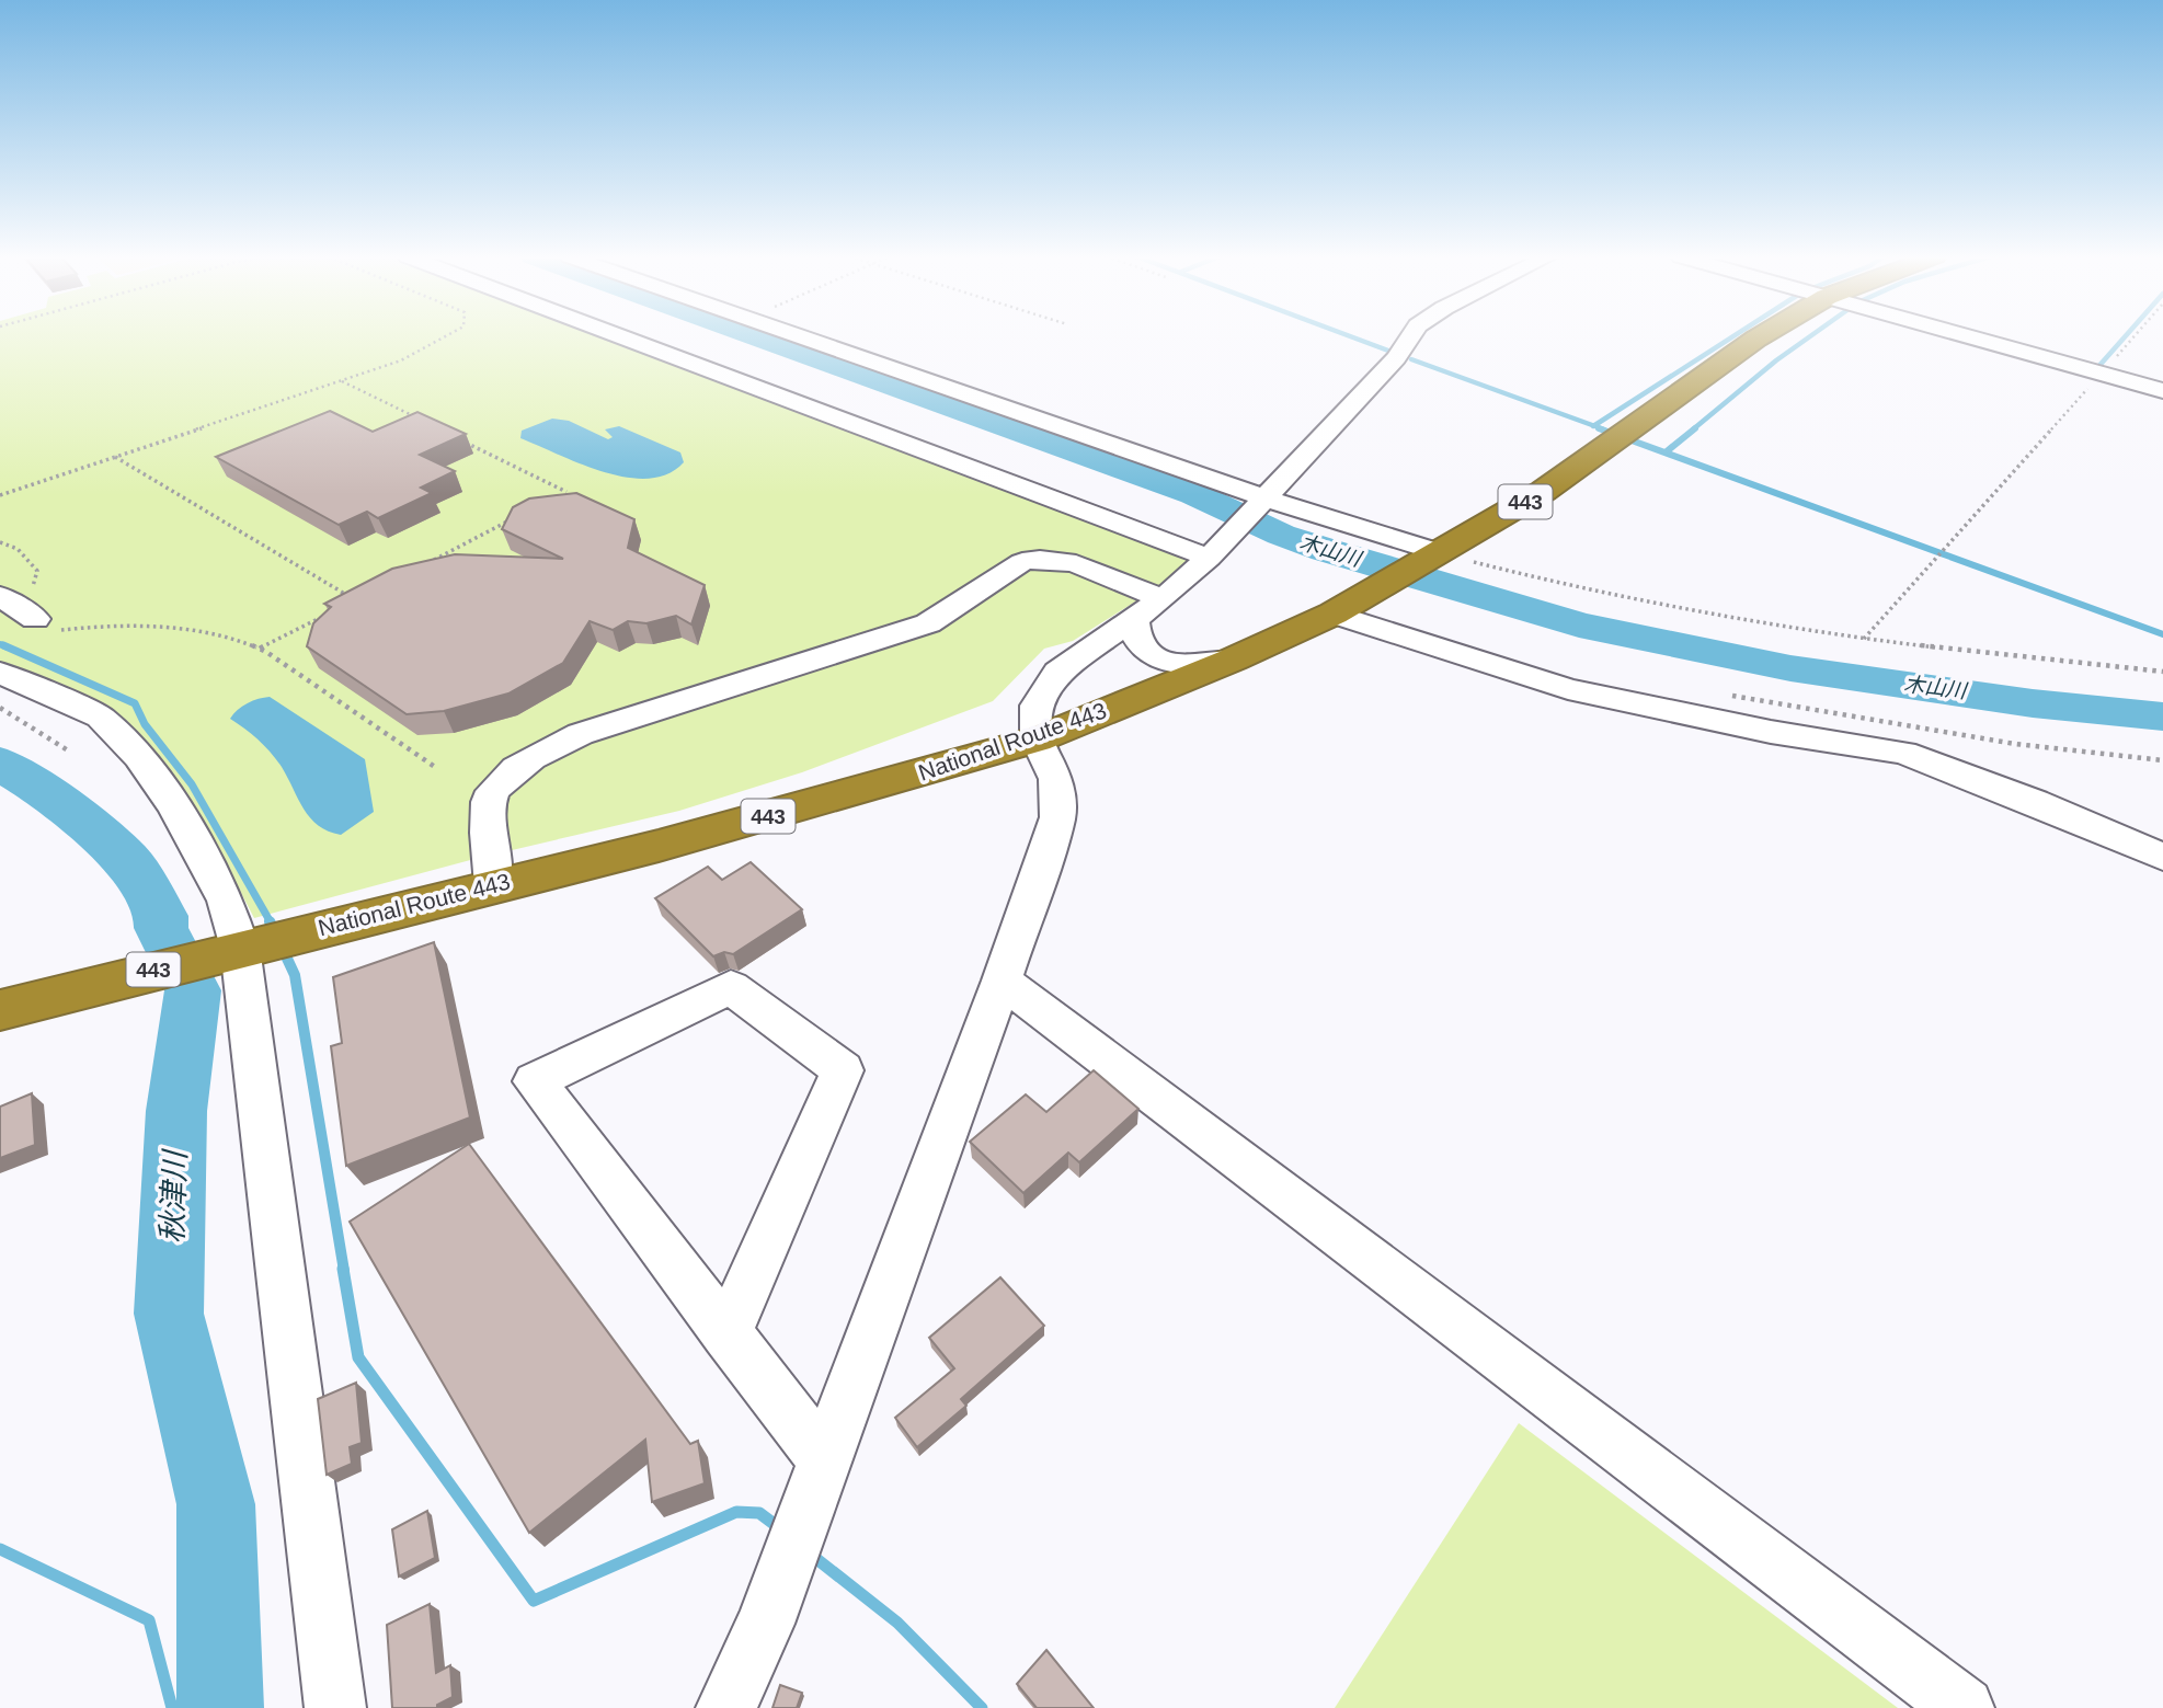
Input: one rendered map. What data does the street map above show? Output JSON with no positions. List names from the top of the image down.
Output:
{
  "streets": {
    "highway": ["443", "National Route 443"]
  },
  "water": ["木山川", "秋津川"]
}
